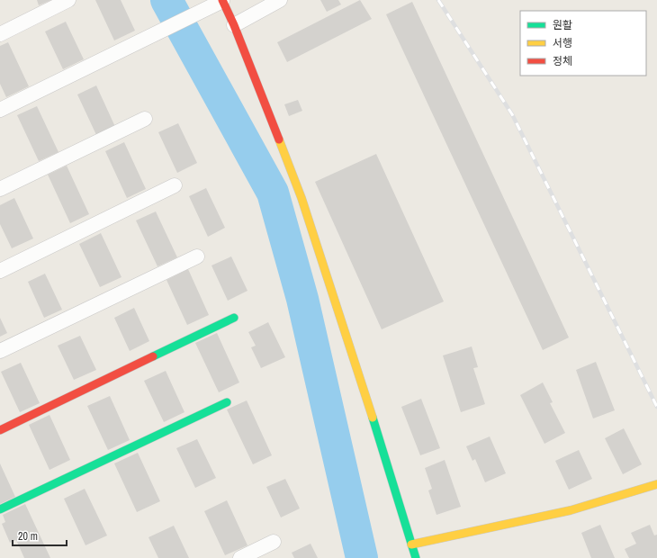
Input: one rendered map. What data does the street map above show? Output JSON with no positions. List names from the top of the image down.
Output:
{
  "legend": ["원활", "서행", "정체"],
  "scale_bar": "20 m"
}
